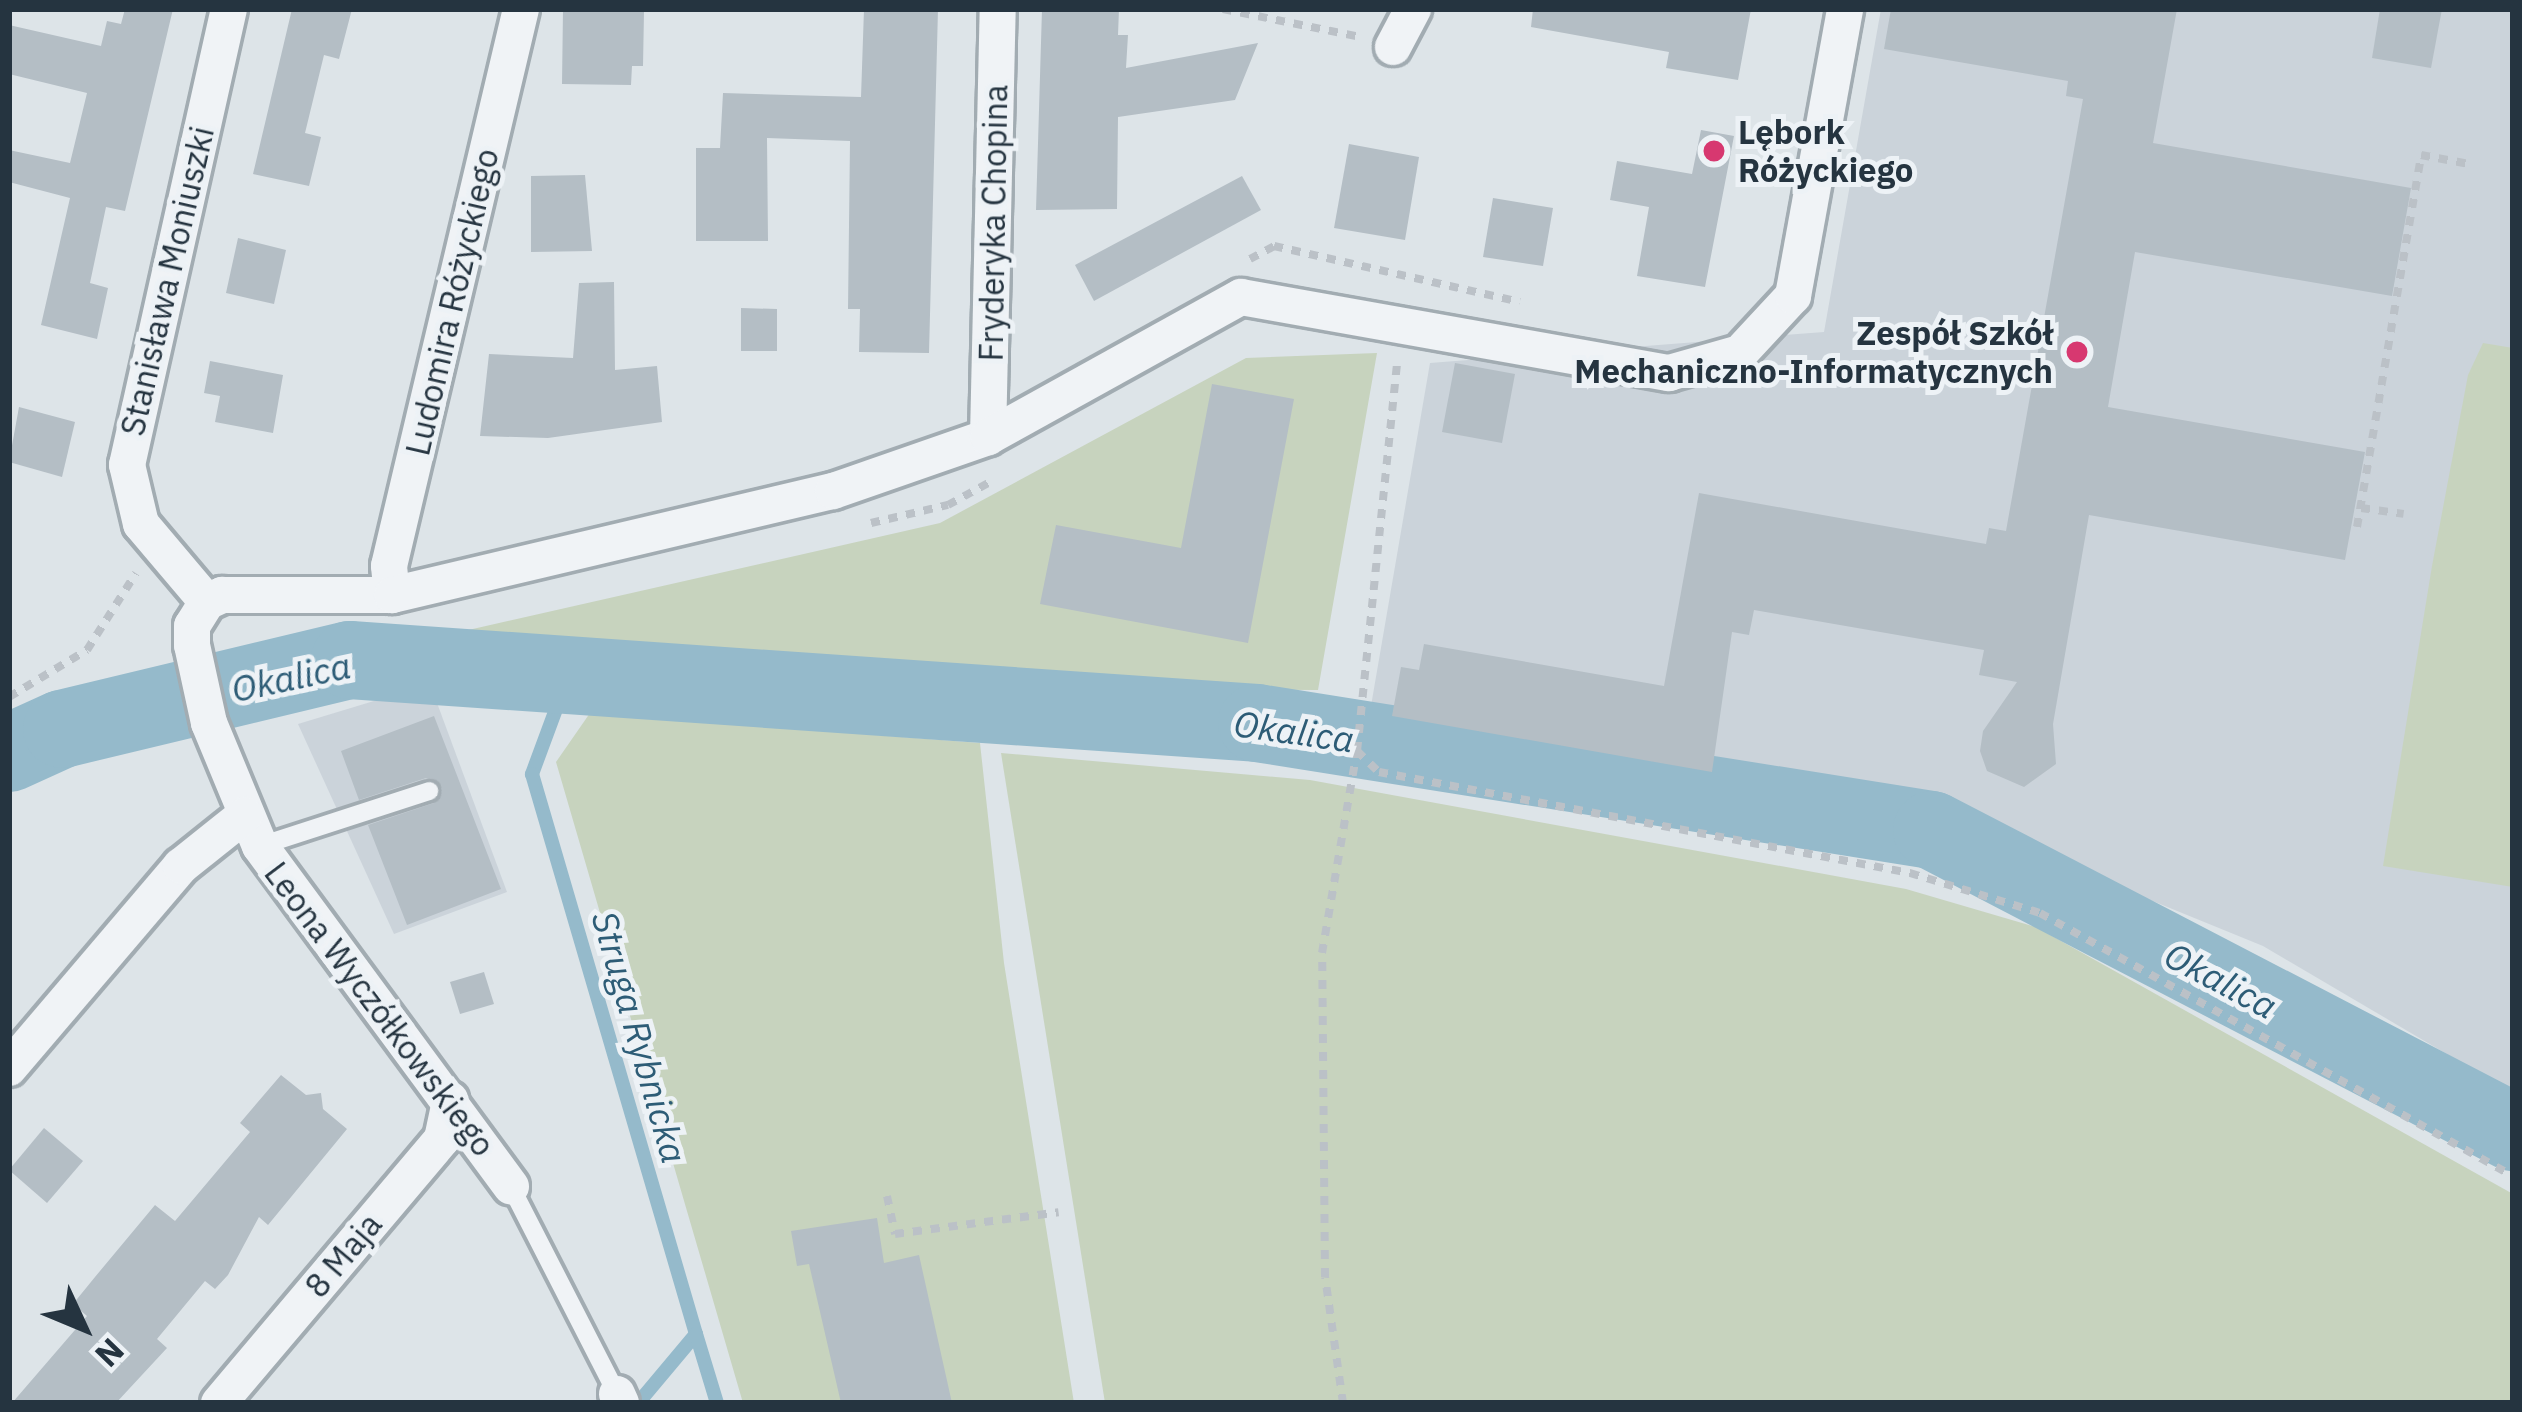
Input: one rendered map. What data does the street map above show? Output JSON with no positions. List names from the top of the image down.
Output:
{
  "streets": {
    "street": [
      "Fryderyka Chopina",
      "Stanisława Moniuszki",
      "Ludomira Różyckiego",
      "Leona Wyczółkowskiego",
      "8 Maja"
    ]
  },
  "crossings": [
    ["Stanisława Moniuszki", "Leona Wyczółkowskiego"],
    ["Leona Wyczółkowskiego", "8 Maja"]
  ],
  "water": ["Okalica", "Struga Rybnicka"],
  "places": ["Lębork Różyckiego", "Zespół Szkół Mechaniczno-Informatycznych"],
  "north": "bottom right"
}
